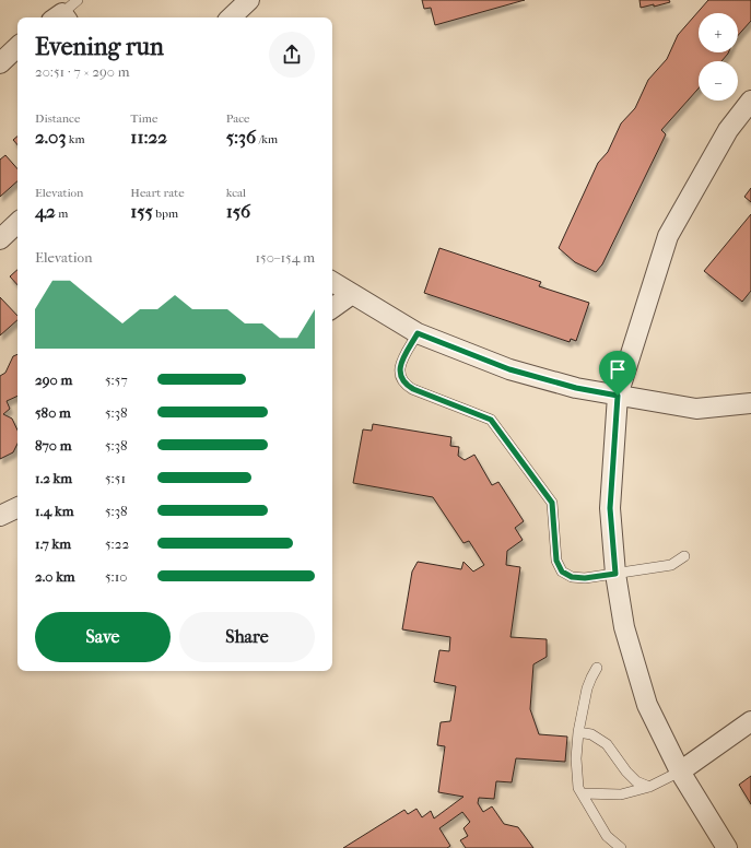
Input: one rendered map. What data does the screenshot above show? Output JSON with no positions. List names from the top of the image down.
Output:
{
  "page": {
    "map_buttons": ["+", "−"],
    "heading": ["Evening run", "20:51 · 7 × 290 m"],
    "stats": [
      ["Distance", "2.03 km"],
      ["Time", "11:22"],
      ["Pace", "5:36 /km"],
      ["Elevation", "42 m"],
      ["Heart rate", "155 bpm"],
      ["kcal", "156"]
    ],
    "chart": ["Elevation", "150–154 m"],
    "list": [
      {
        "name": "290 m",
        "note": "5:57"
      },
      {
        "name": "580 m",
        "note": "5:38"
      },
      {
        "name": "870 m",
        "note": "5:38"
      },
      {
        "name": "1.2 km",
        "note": "5:51"
      },
      {
        "name": "1.4 km",
        "note": "5:38"
      },
      {
        "name": "1.7 km",
        "note": "5:22"
      },
      {
        "name": "2.0 km",
        "note": "5:10"
      }
    ],
    "buttons": ["Save", "Share"]
  }
}
